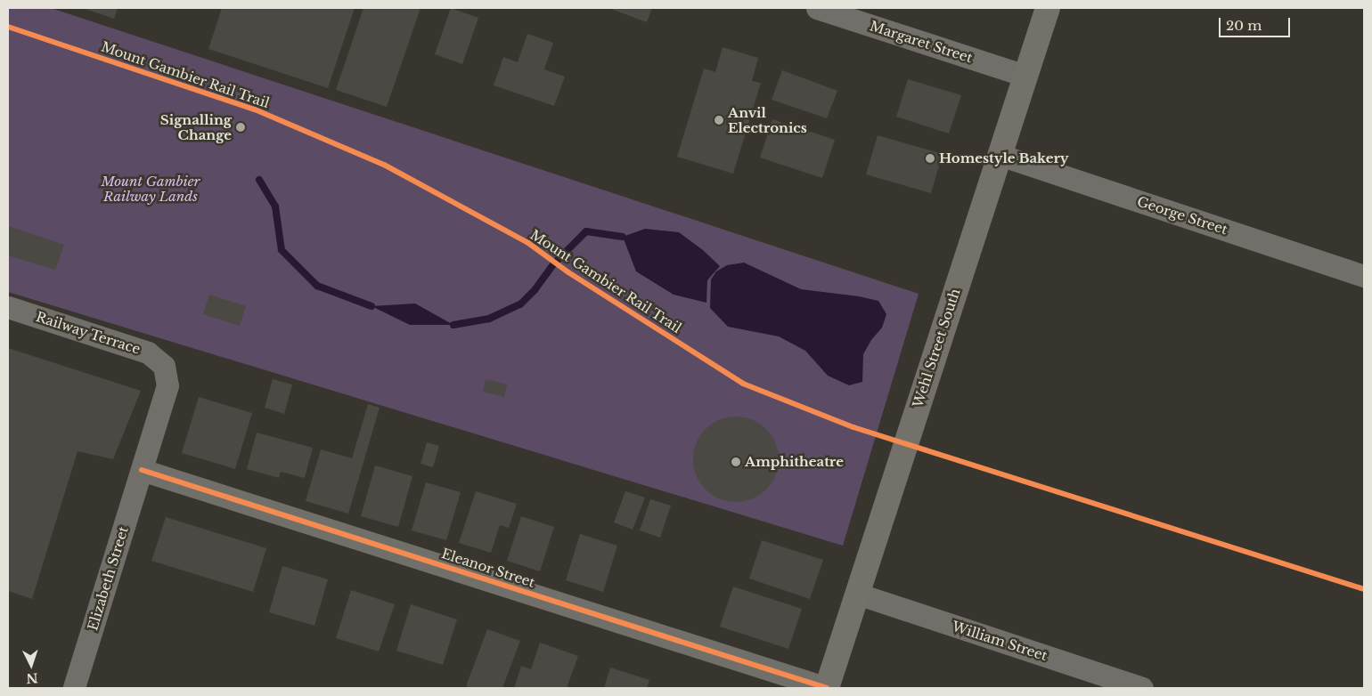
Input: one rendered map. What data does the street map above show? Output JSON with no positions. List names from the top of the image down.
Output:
{
  "streets": {
    "street": [
      "Margaret Street",
      "George Street",
      "Railway Terrace",
      "Wehl Street South",
      "Eleanor Street",
      "Elizabeth Street",
      "William Street"
    ],
    "cycle path": ["Mount Gambier Rail Trail"]
  },
  "crossings": [
    ["Margaret Street", "Wehl Street South"],
    ["George Street", "Wehl Street South"],
    ["Railway Terrace", "Eleanor Street"],
    ["Railway Terrace", "Elizabeth Street"],
    ["Wehl Street South", "Eleanor Street"],
    ["Wehl Street South", "William Street"],
    ["Eleanor Street", "Elizabeth Street"]
  ],
  "parks": ["Mount Gambier Railway Lands"],
  "places": [
    "Anvil Electronics",
    "Signalling Change",
    "Homestyle Bakery",
    "Amphitheatre"
  ],
  "scale_bar": "20 m",
  "north": "bottom"
}
